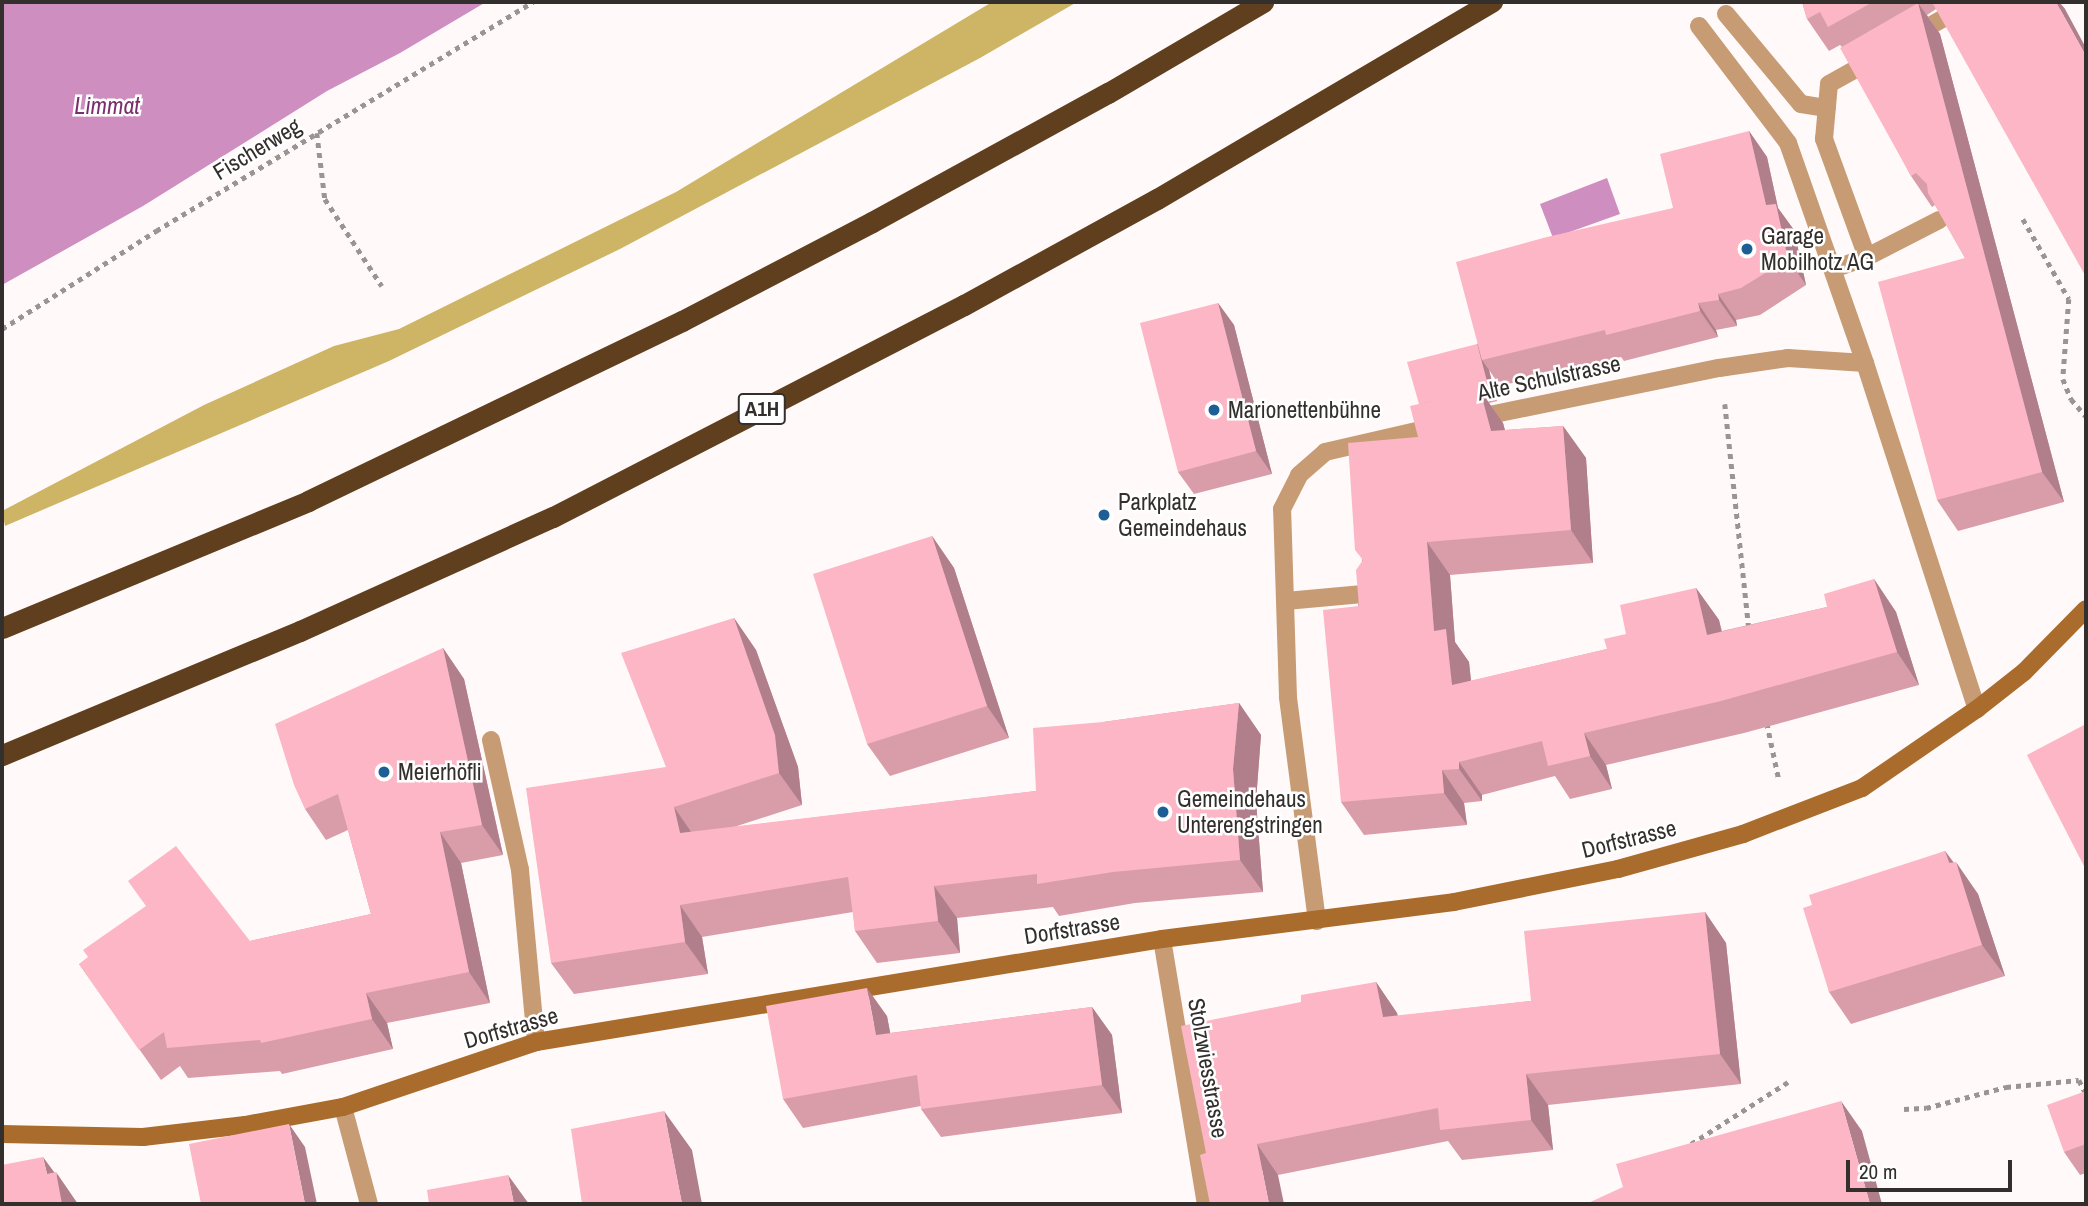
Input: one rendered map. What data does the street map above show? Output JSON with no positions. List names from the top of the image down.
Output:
{
  "streets": {
    "highway": ["A1H"],
    "street": ["Alte Schulstrasse", "Dorfstrasse", "Stolzwiesstrasse"],
    "path": ["Fischerweg"]
  },
  "crossings": [
    ["Alte Schulstrasse", "Dorfstrasse"],
    ["Dorfstrasse", "Stolzwiesstrasse"]
  ],
  "water": ["Limmat"],
  "places": [
    "Garage Mobilhotz AG",
    "Marionettenbühne",
    "Parkplatz Gemeindehaus",
    "Meierhöfli",
    "Gemeindehaus Unterengstringen"
  ],
  "scale_bar": "20 m"
}
